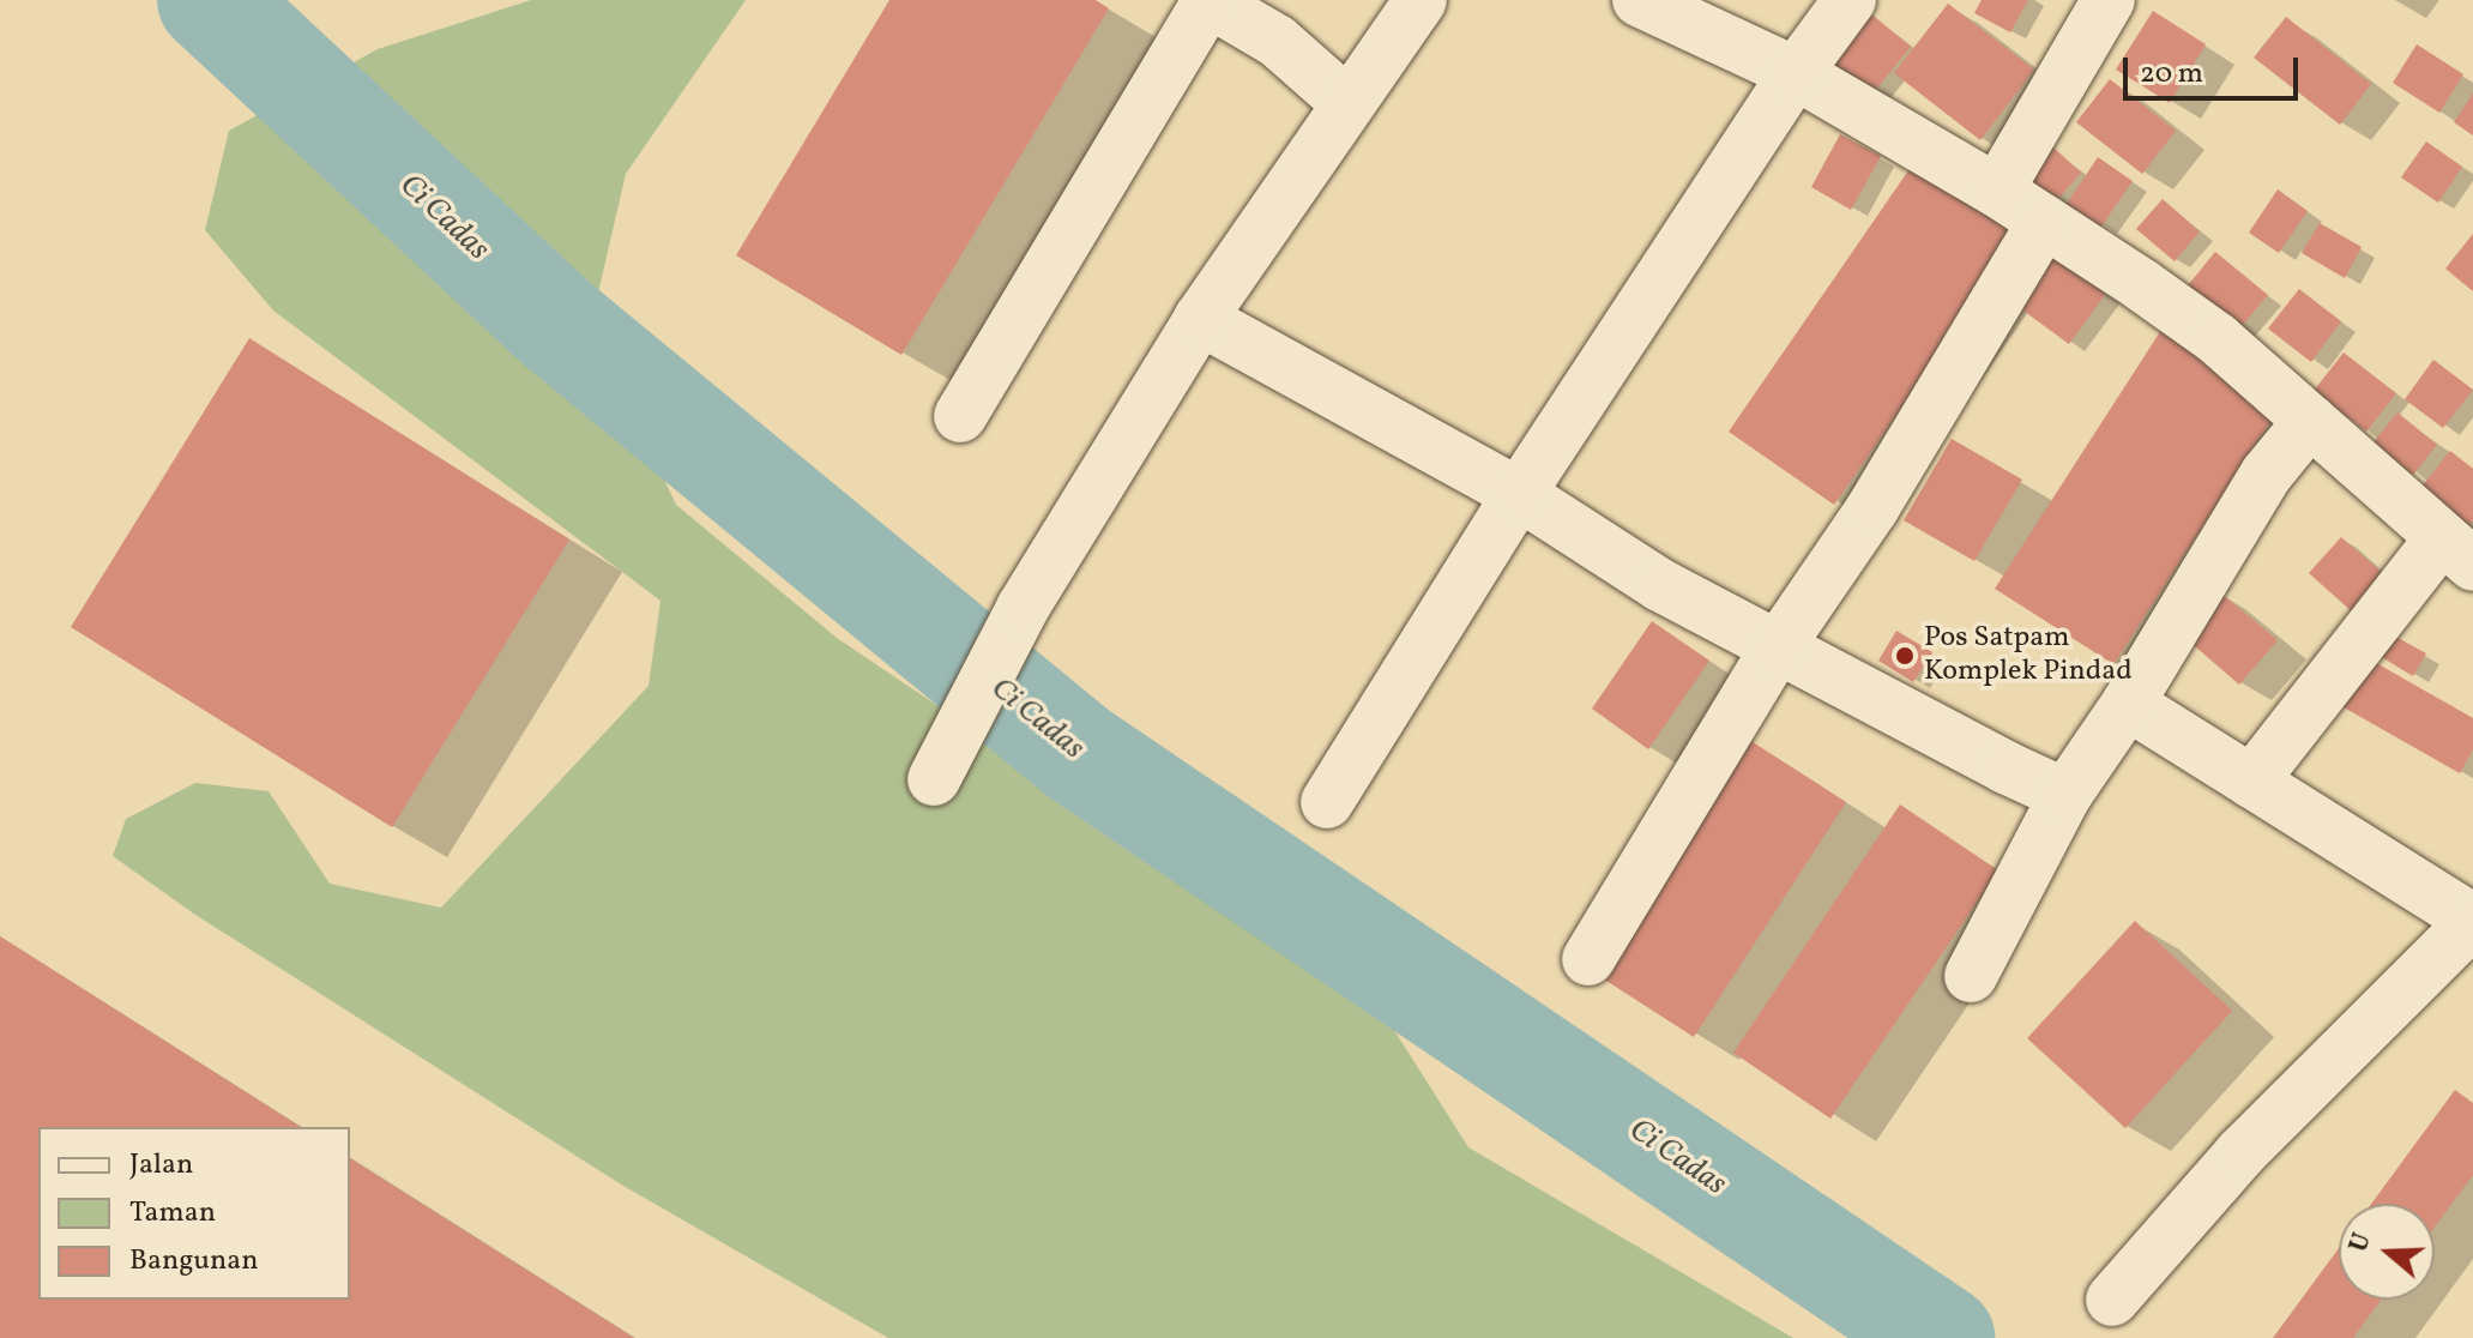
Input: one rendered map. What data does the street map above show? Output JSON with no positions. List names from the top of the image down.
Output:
{
  "water": ["Ci Cadas"],
  "places": ["Pos Satpam Komplek Pindad"],
  "legend": ["Jalan", "Taman", "Bangunan"],
  "scale_bar": "20 m",
  "north": "left"
}
